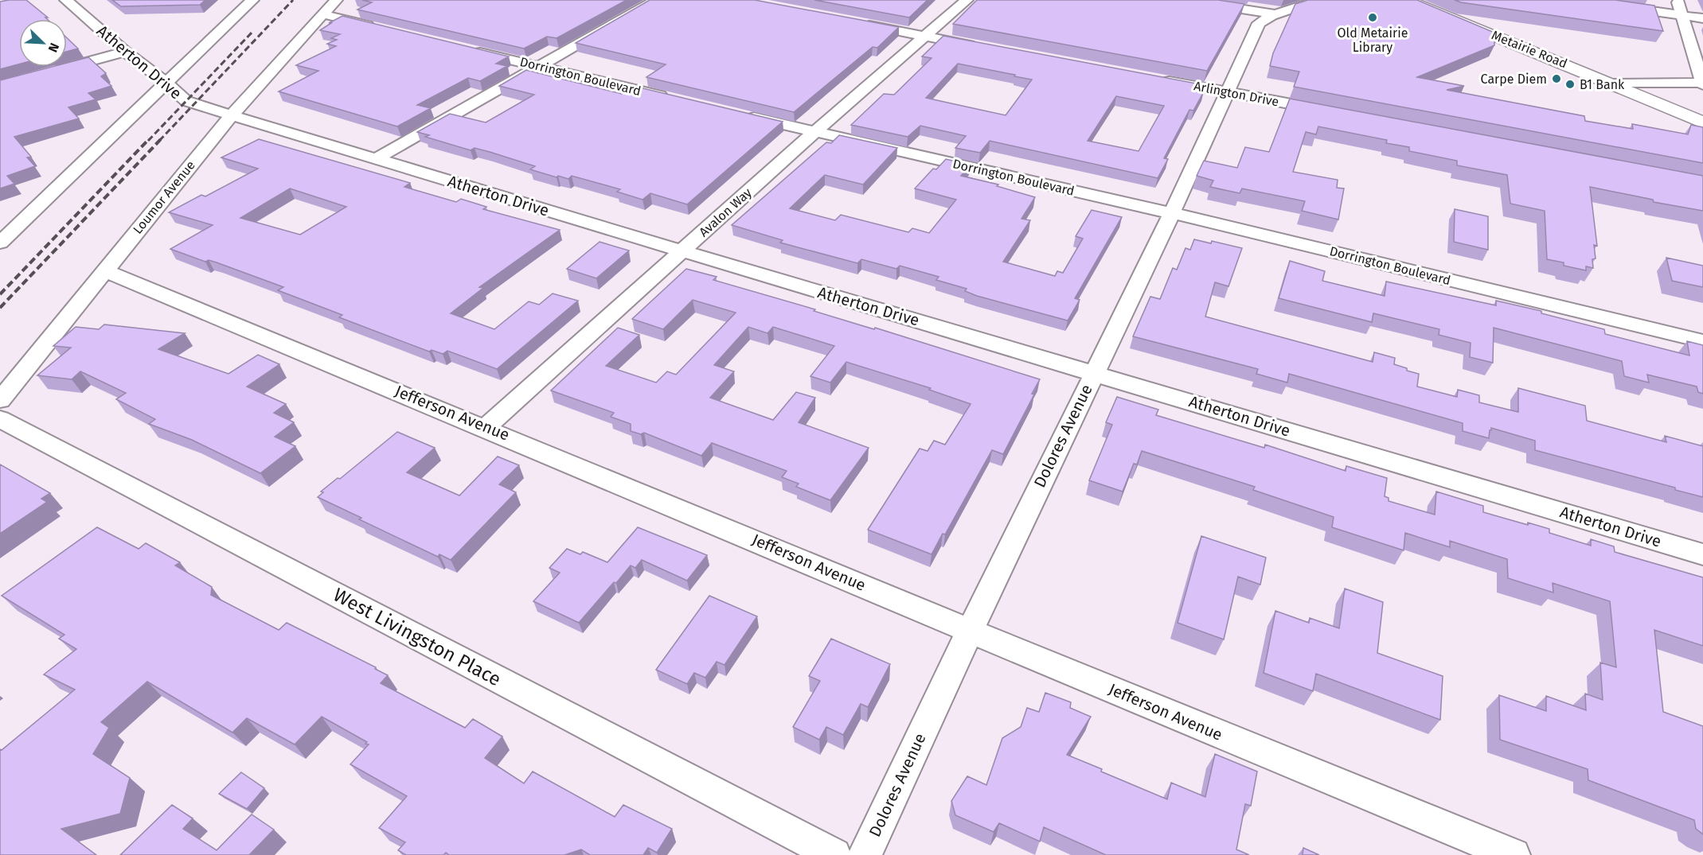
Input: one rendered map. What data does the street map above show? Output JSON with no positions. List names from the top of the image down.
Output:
{
  "streets": {
    "main road": ["Metairie Road"],
    "street": [
      "Atherton Drive",
      "Dorrington Boulevard",
      "Arlington Drive",
      "Loumor Avenue",
      "Avalon Way",
      "Jefferson Avenue",
      "Dolores Avenue",
      "West Livingston Place"
    ]
  },
  "crossings": [
    ["Atherton Drive", "Loumor Avenue"],
    ["Atherton Drive", "Avalon Way"],
    ["Atherton Drive", "Dolores Avenue"],
    ["Dorrington Boulevard", "Avalon Way"],
    ["Dorrington Boulevard", "Dolores Avenue"],
    ["Arlington Drive", "Dolores Avenue"],
    ["Loumor Avenue", "Jefferson Avenue"],
    ["Avalon Way", "Jefferson Avenue"],
    ["Jefferson Avenue", "Dolores Avenue"]
  ],
  "places": ["Old Metairie Library", "Carpe Diem", "B1 Bank"],
  "north": "bottom right"
}
